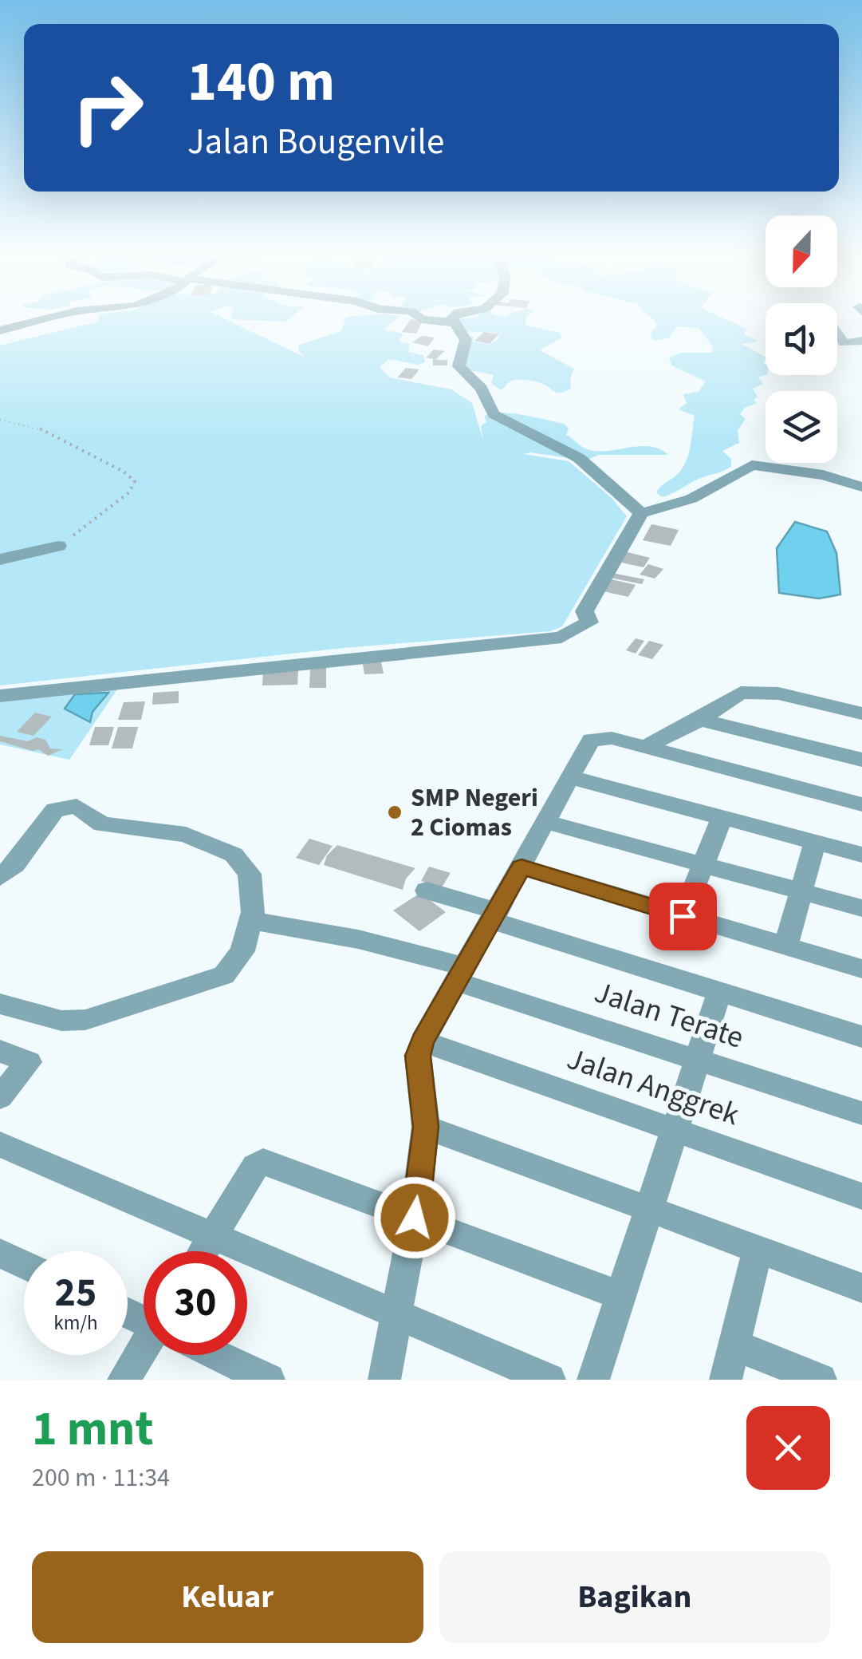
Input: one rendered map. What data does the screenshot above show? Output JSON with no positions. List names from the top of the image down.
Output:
{
  "streets": {
    "street": ["Jalan Terate", "Jalan Anggrek"]
  },
  "places": ["SMP Negeri 2 Ciomas"],
  "north": "bottom",
  "page": {
    "turn": ["140 m", "Jalan Bougenvile"],
    "speed": "25 km/h",
    "limit": "30",
    "heading": ["1 mnt", "200 m · 11:34"],
    "buttons": ["Keluar", "Bagikan"]
  }
}
